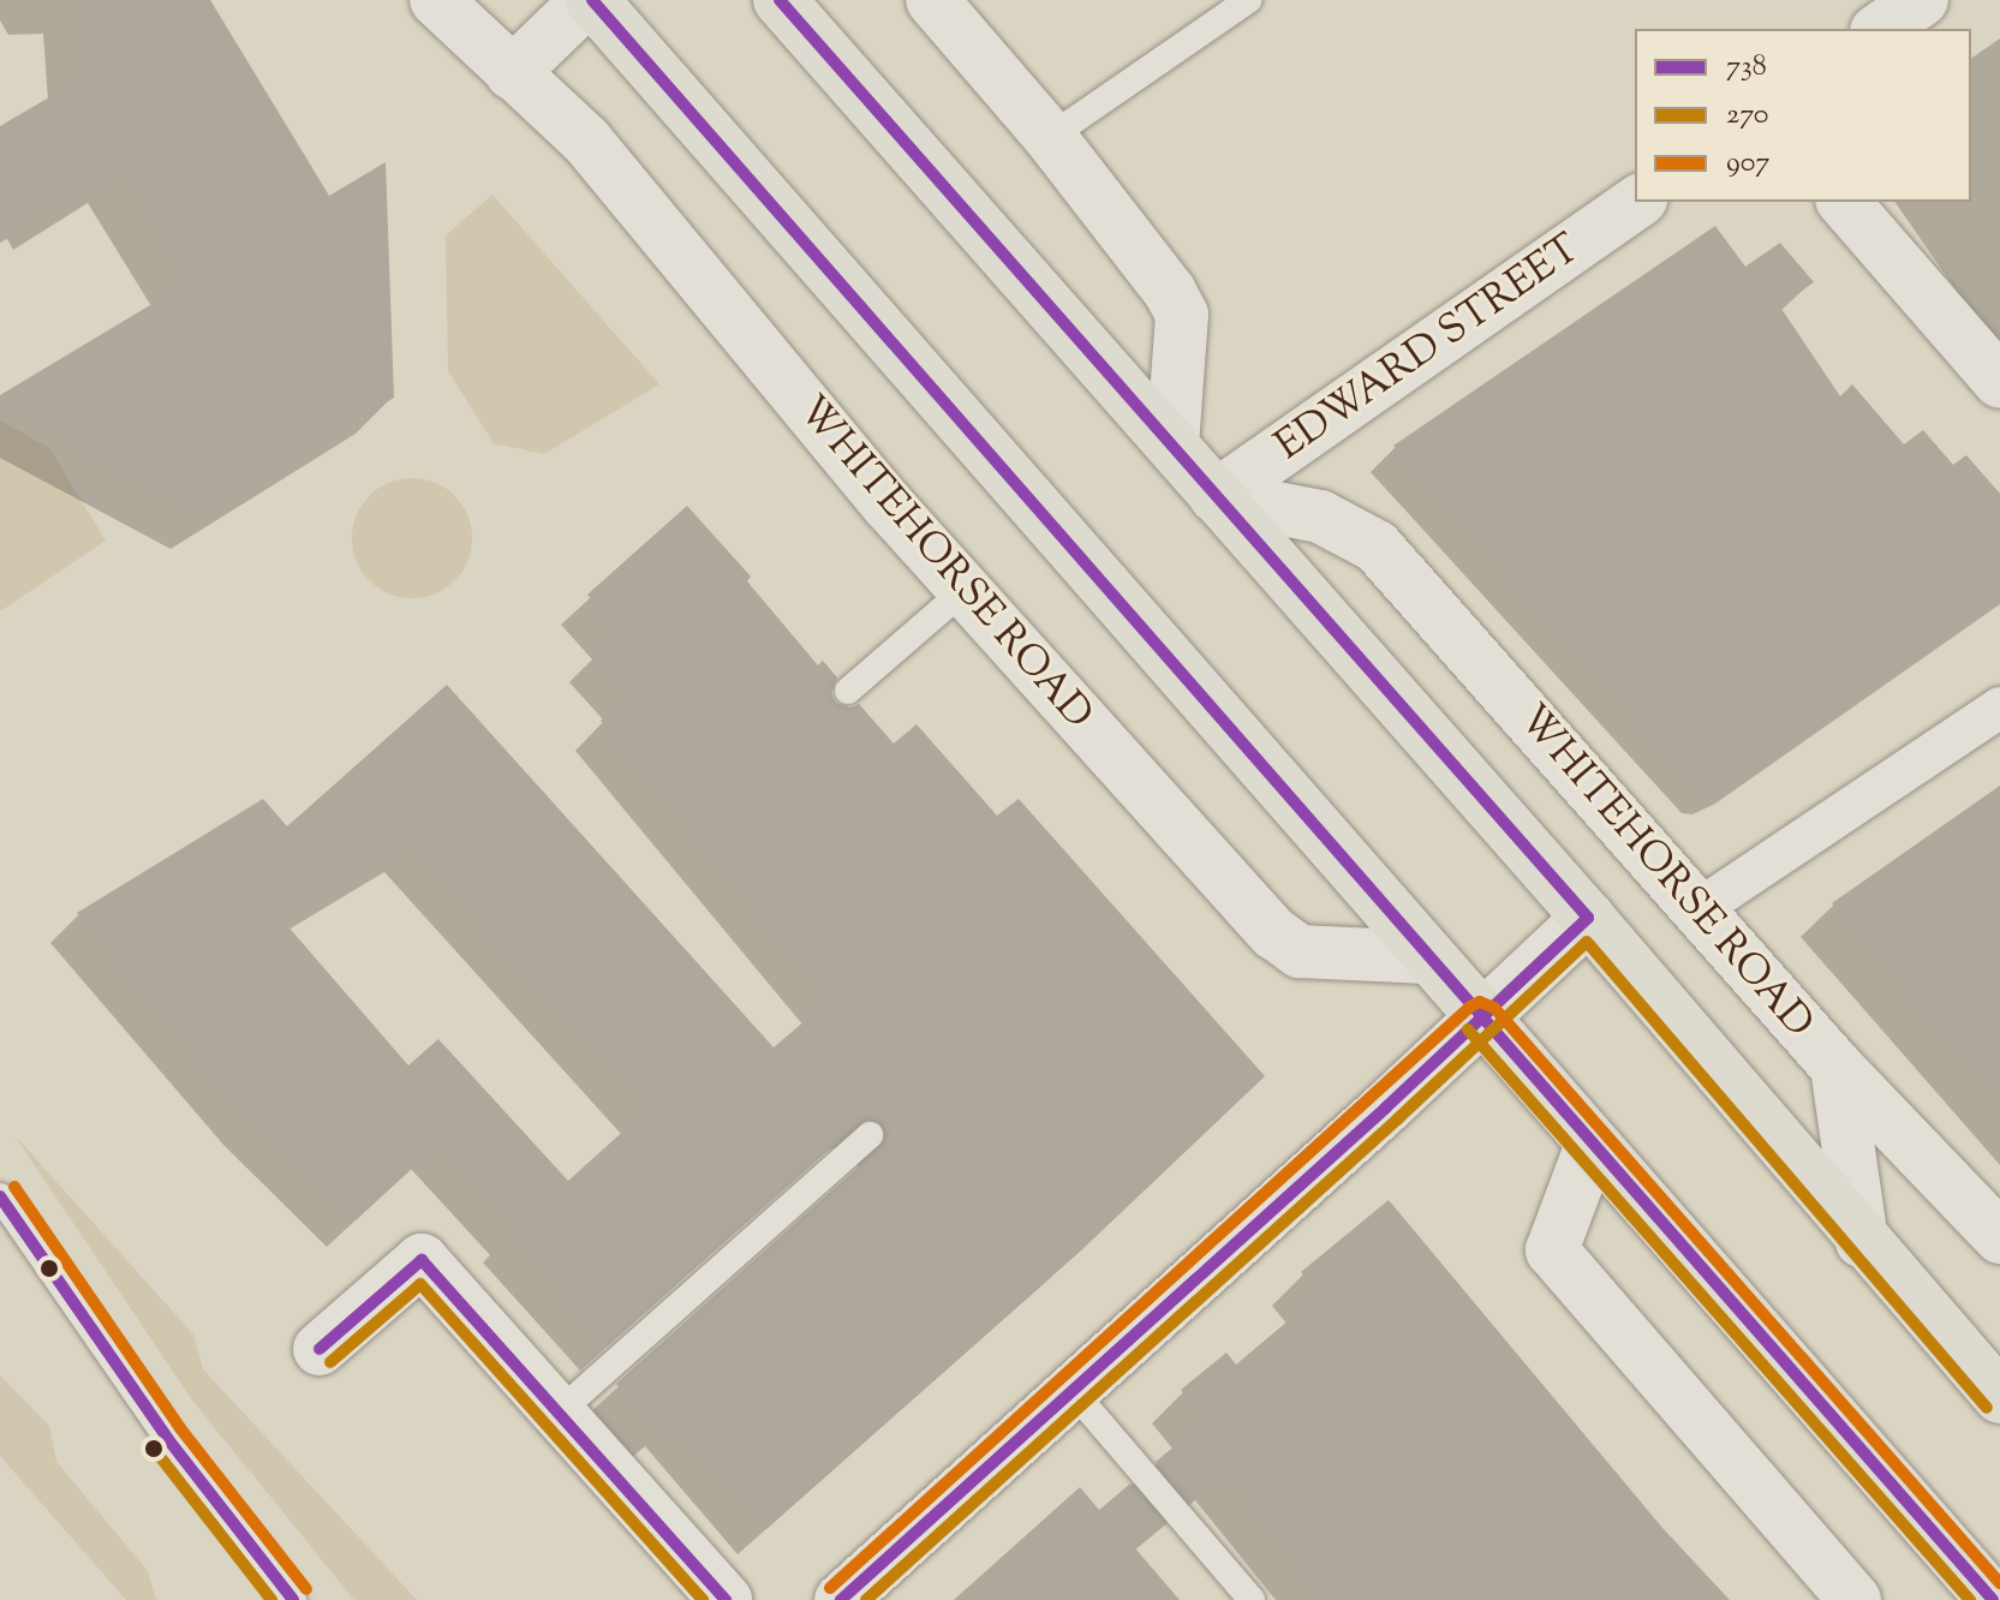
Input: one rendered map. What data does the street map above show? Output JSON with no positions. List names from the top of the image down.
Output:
{
  "streets": {
    "street": ["EDWARD STREET", "WHITEHORSE ROAD"]
  },
  "crossings": [
    ["EDWARD STREET", "WHITEHORSE ROAD"]
  ],
  "lines": ["transit line 738", "transit line 270", "transit line 907"],
  "legend": ["738", "270", "907"]
}
